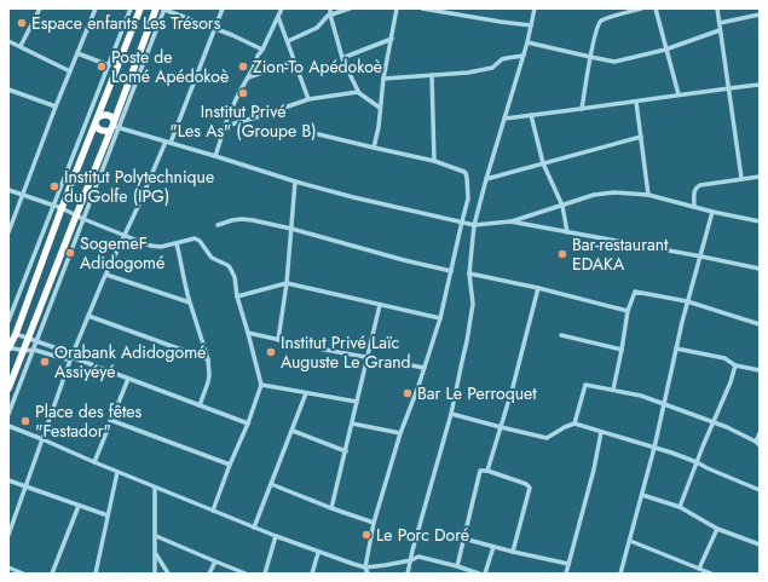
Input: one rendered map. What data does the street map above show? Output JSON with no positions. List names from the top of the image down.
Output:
{
  "places": [
    "Espace enfants Les Trésors",
    "Poste de Lomé Apédokoè",
    "Zion-To Apédokoè",
    "Institut Privé \"Les As\" (Groupe B)",
    "Institut Polytechnique du Golfe (IPG)",
    "SogemeF Adidogomé",
    "Bar-restaurant EDAKA",
    "Institut Privé Laïc Auguste Le Grand",
    "Orabank Adidogomé Assiyéyé",
    "Bar Le Perroquet",
    "Place des fêtes \"Festador\"",
    "Le Porc Doré"
  ]
}
